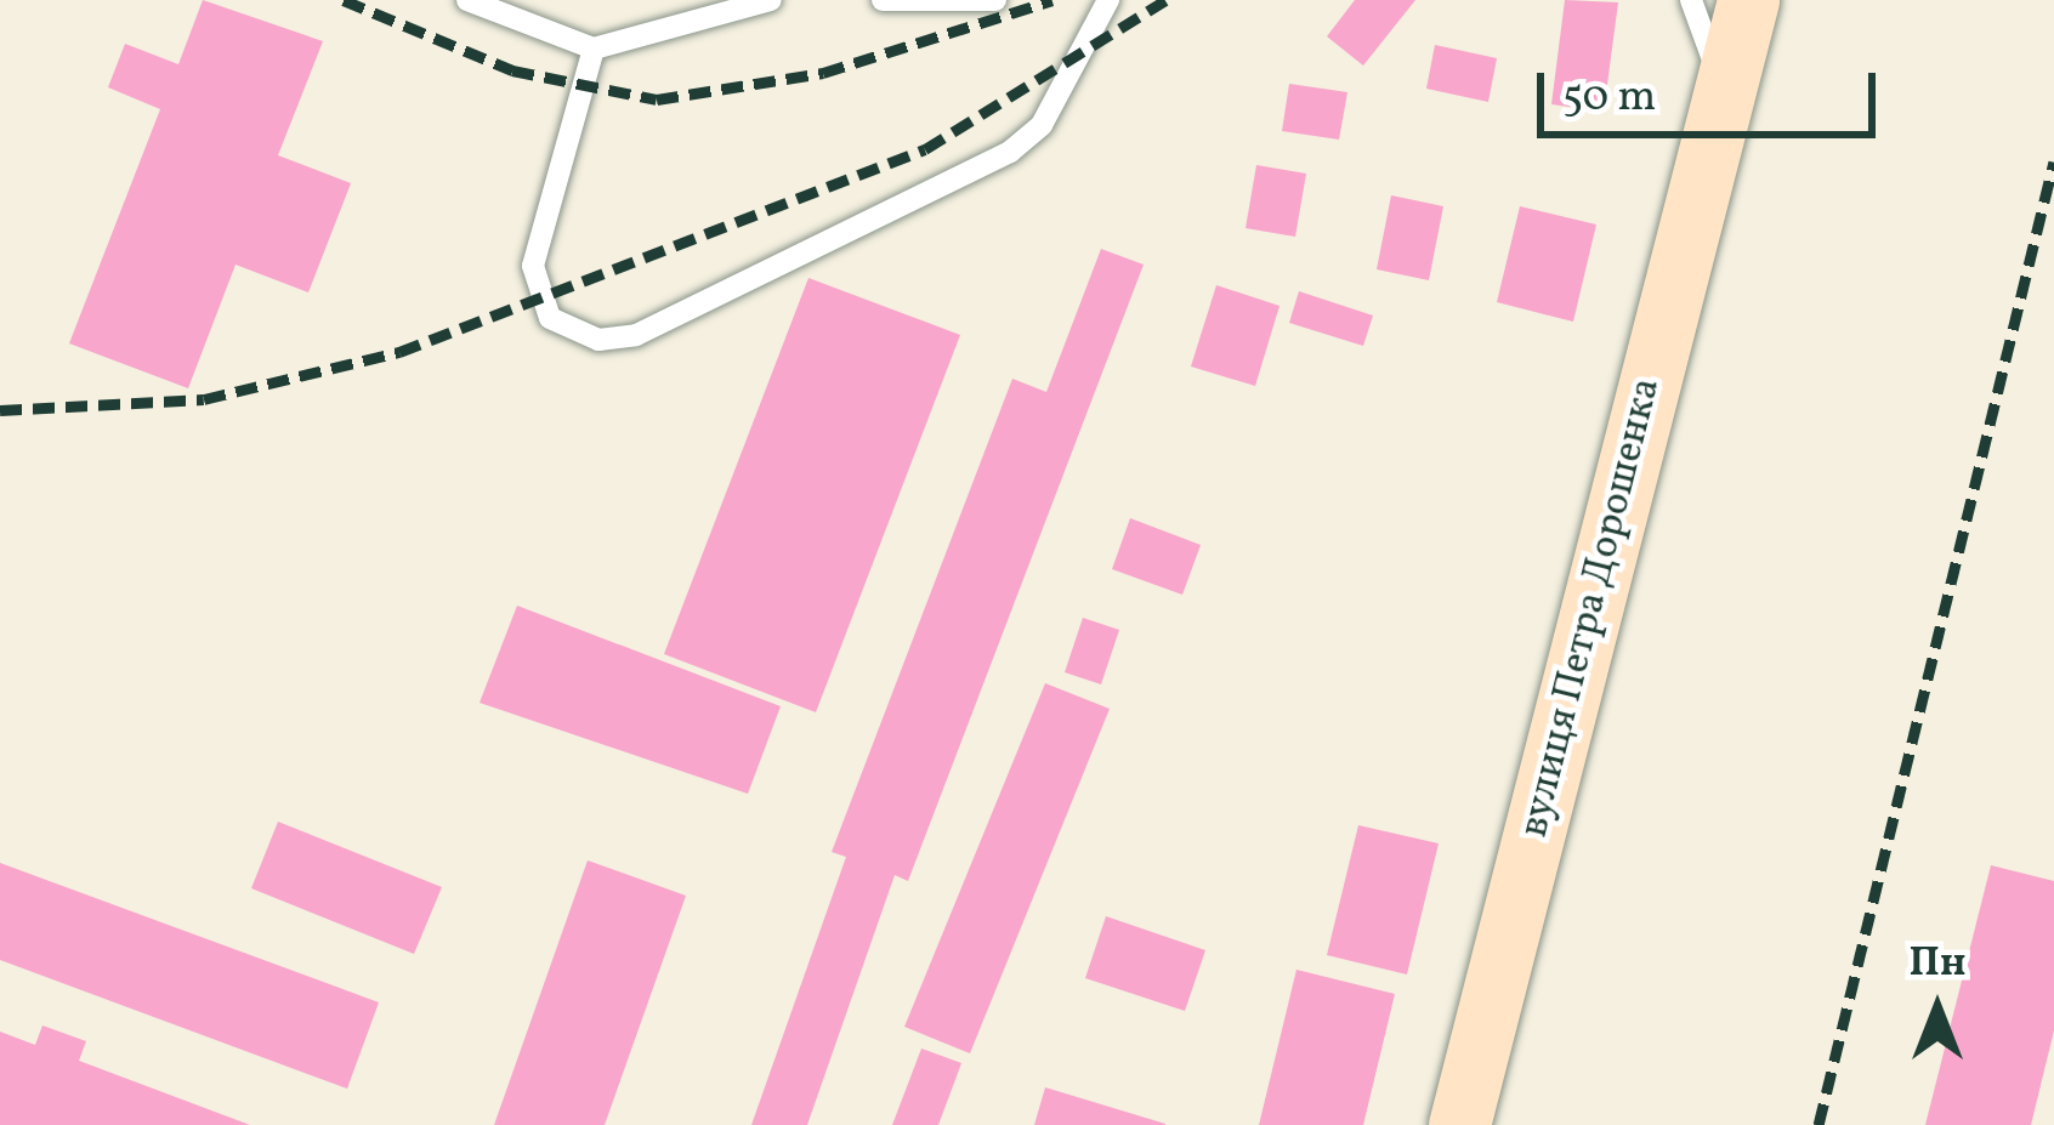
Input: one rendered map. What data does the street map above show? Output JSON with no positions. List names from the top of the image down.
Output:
{
  "streets": {
    "street": ["вулиця Петра Дорошенка"]
  },
  "scale_bar": "50 m",
  "north": "top"
}
